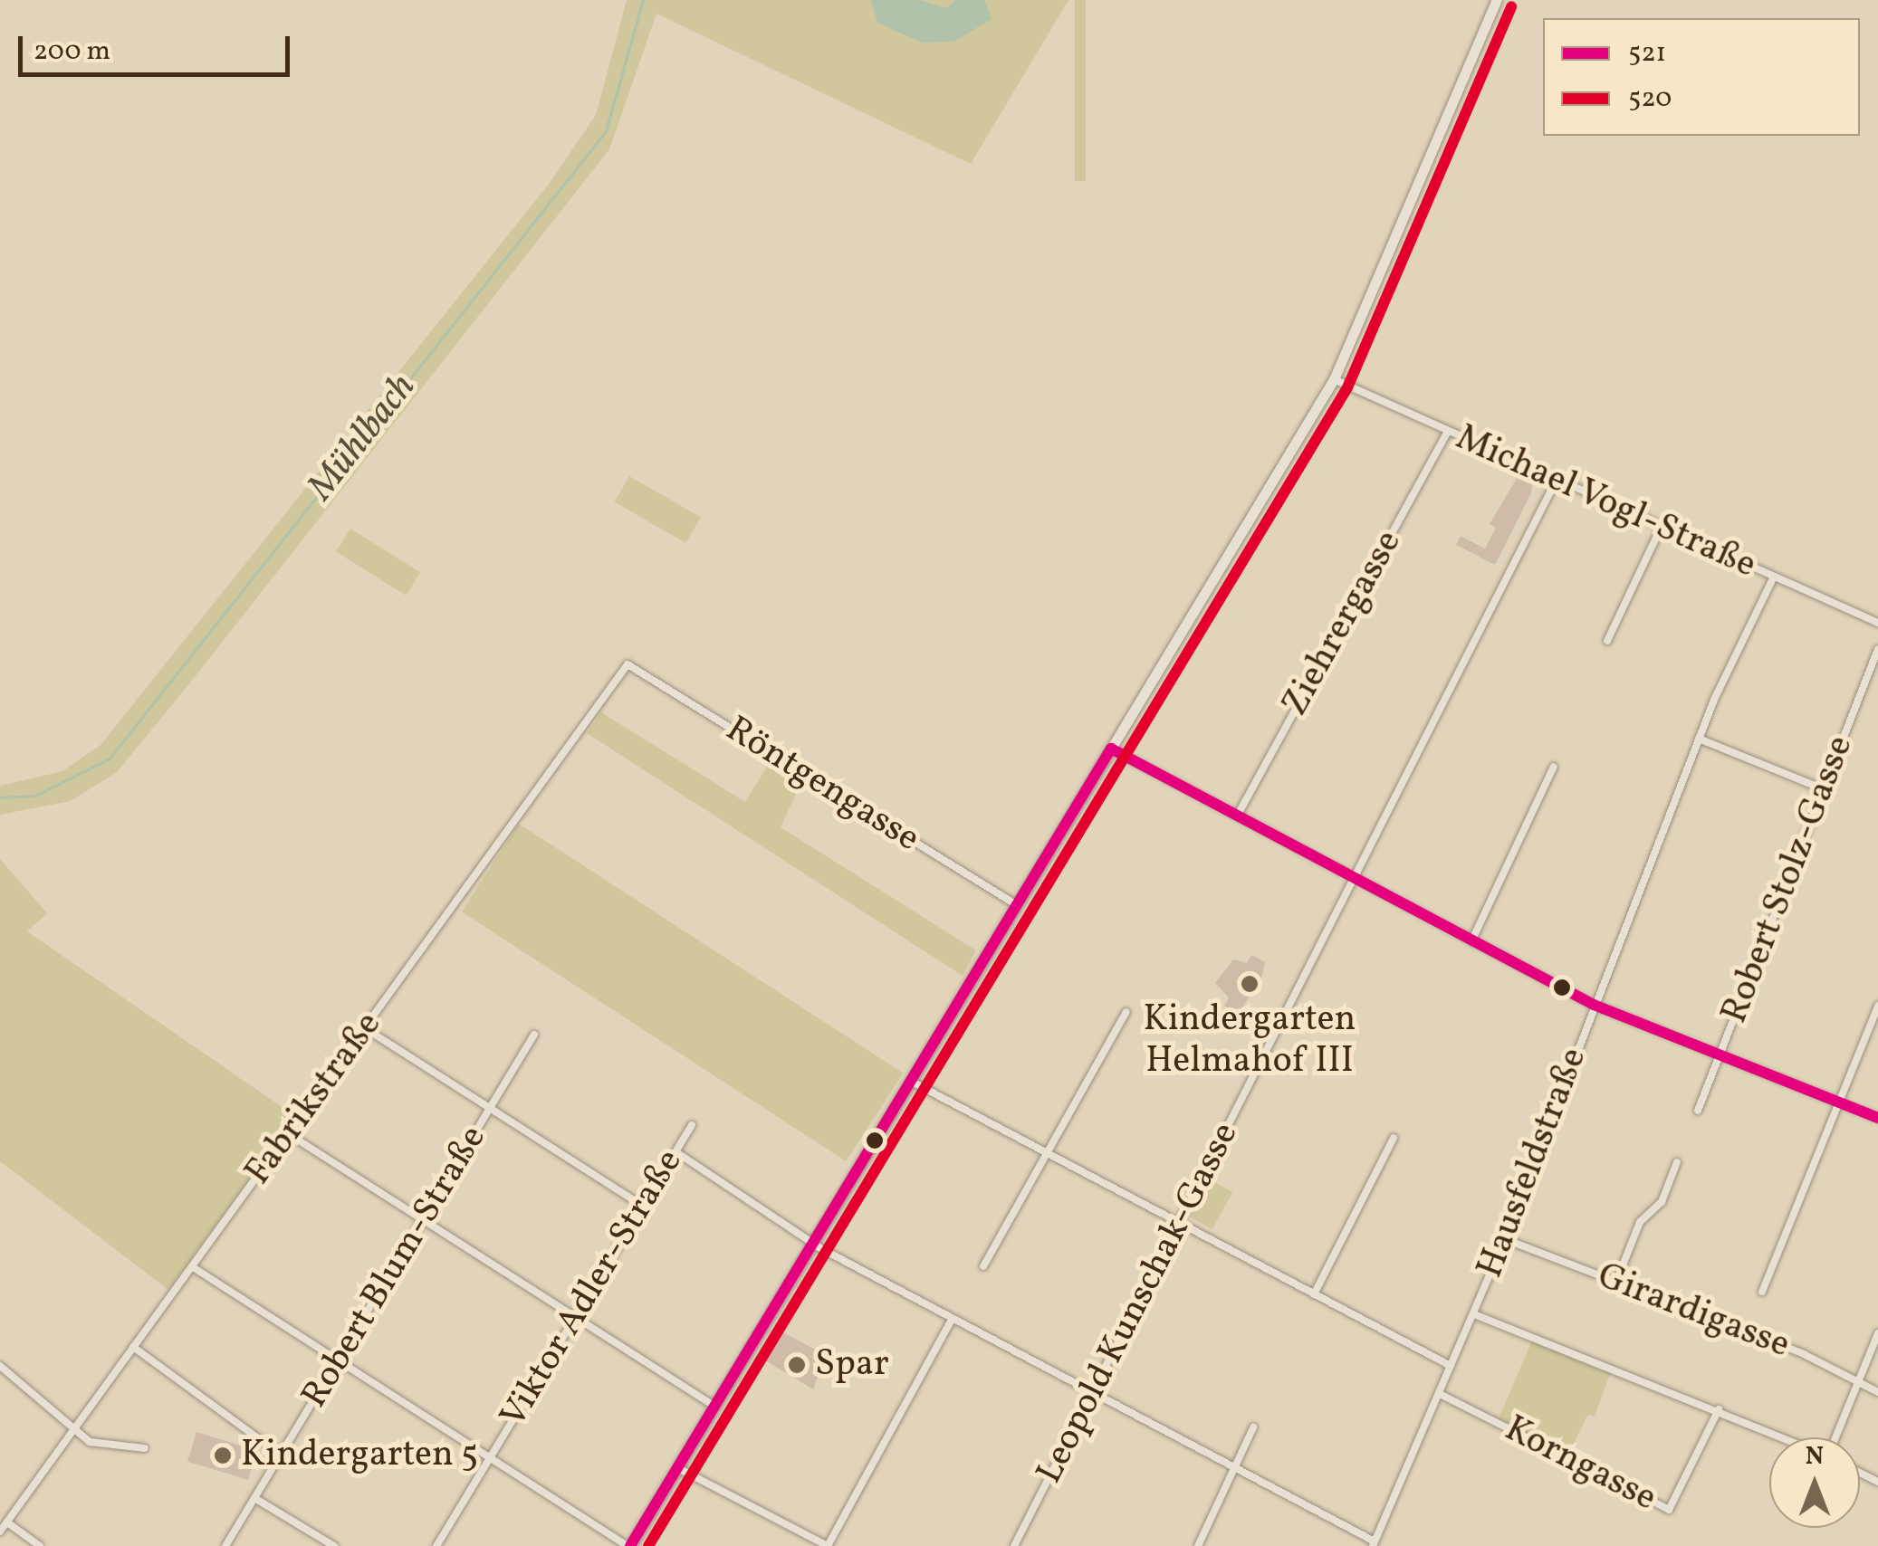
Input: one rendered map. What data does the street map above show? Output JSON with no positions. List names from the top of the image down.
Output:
{
  "streets": {
    "street": [
      "Michael Vogl-Straße",
      "Ziehrergasse",
      "Röntgengasse",
      "Robert Stolz-Gasse",
      "Fabrikstraße",
      "Hausfeldstraße",
      "Robert Blum-Straße",
      "Viktor Adler-Straße",
      "Leopold Kunschak-Gasse",
      "Girardigasse",
      "Korngasse"
    ]
  },
  "crossings": [
    ["Michael Vogl-Straße", "Ziehrergasse"],
    ["Michael Vogl-Straße", "Hausfeldstraße"],
    ["Michael Vogl-Straße", "Leopold Kunschak-Gasse"],
    ["Röntgengasse", "Fabrikstraße"],
    ["Hausfeldstraße", "Girardigasse"],
    ["Hausfeldstraße", "Korngasse"]
  ],
  "water": ["Mühlbach"],
  "places": ["Kindergarten Helmahof III", "Spar", "Kindergarten 5"],
  "lines": ["transit line 520", "transit line 521"],
  "legend": ["521", "520"],
  "scale_bar": "200 m",
  "north": "top"
}
